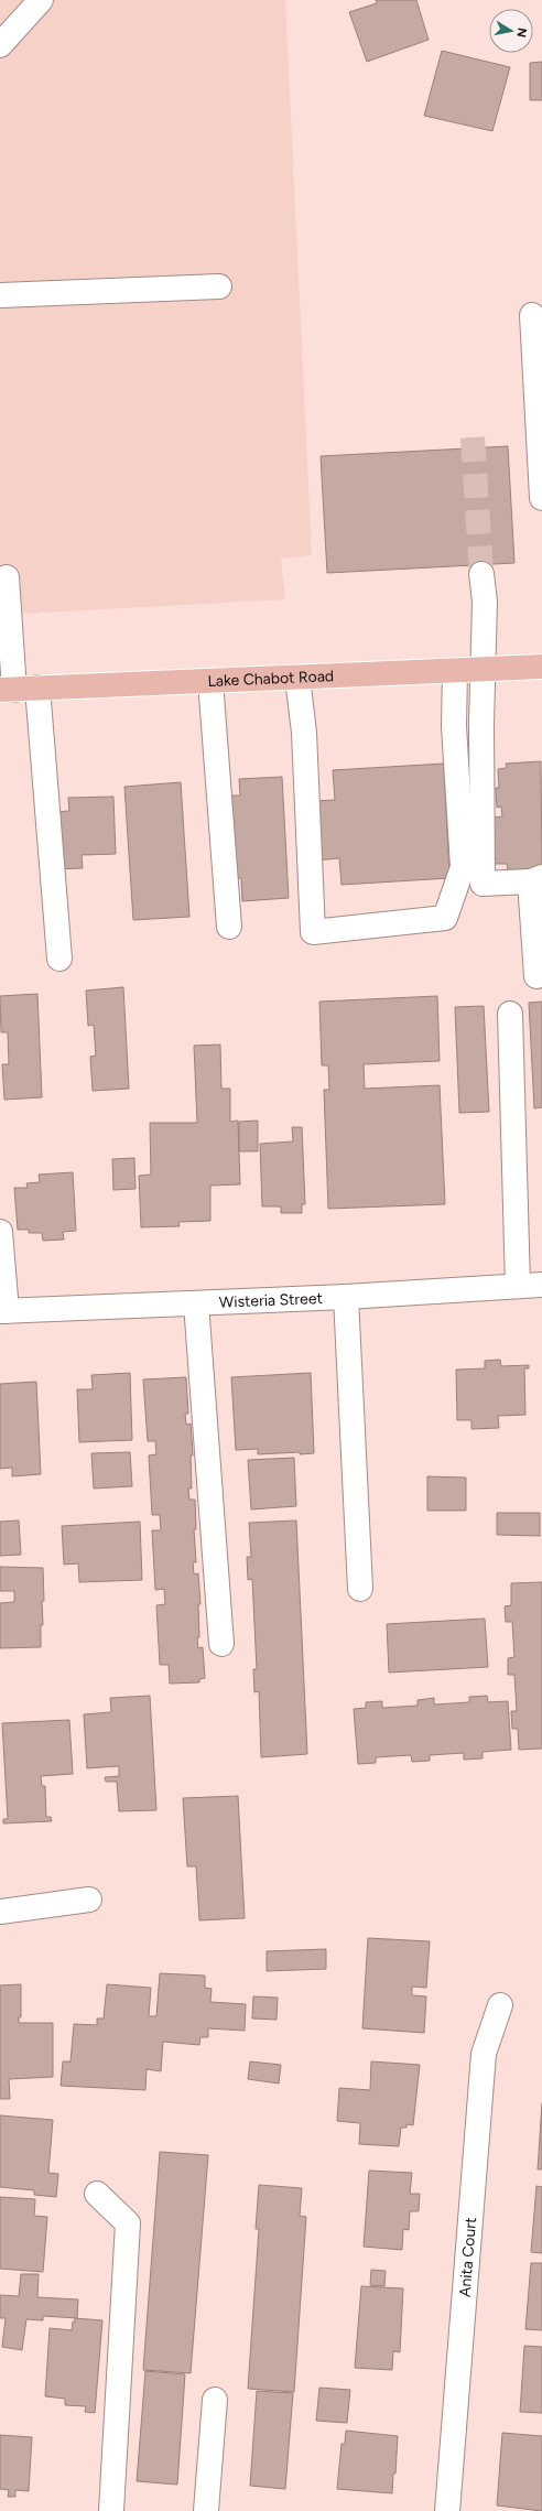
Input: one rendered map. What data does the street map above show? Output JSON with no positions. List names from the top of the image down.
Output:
{
  "streets": {
    "main road": ["Lake Chabot Road"],
    "street": ["Wisteria Street", "Anita Court"]
  },
  "north": "right"
}
